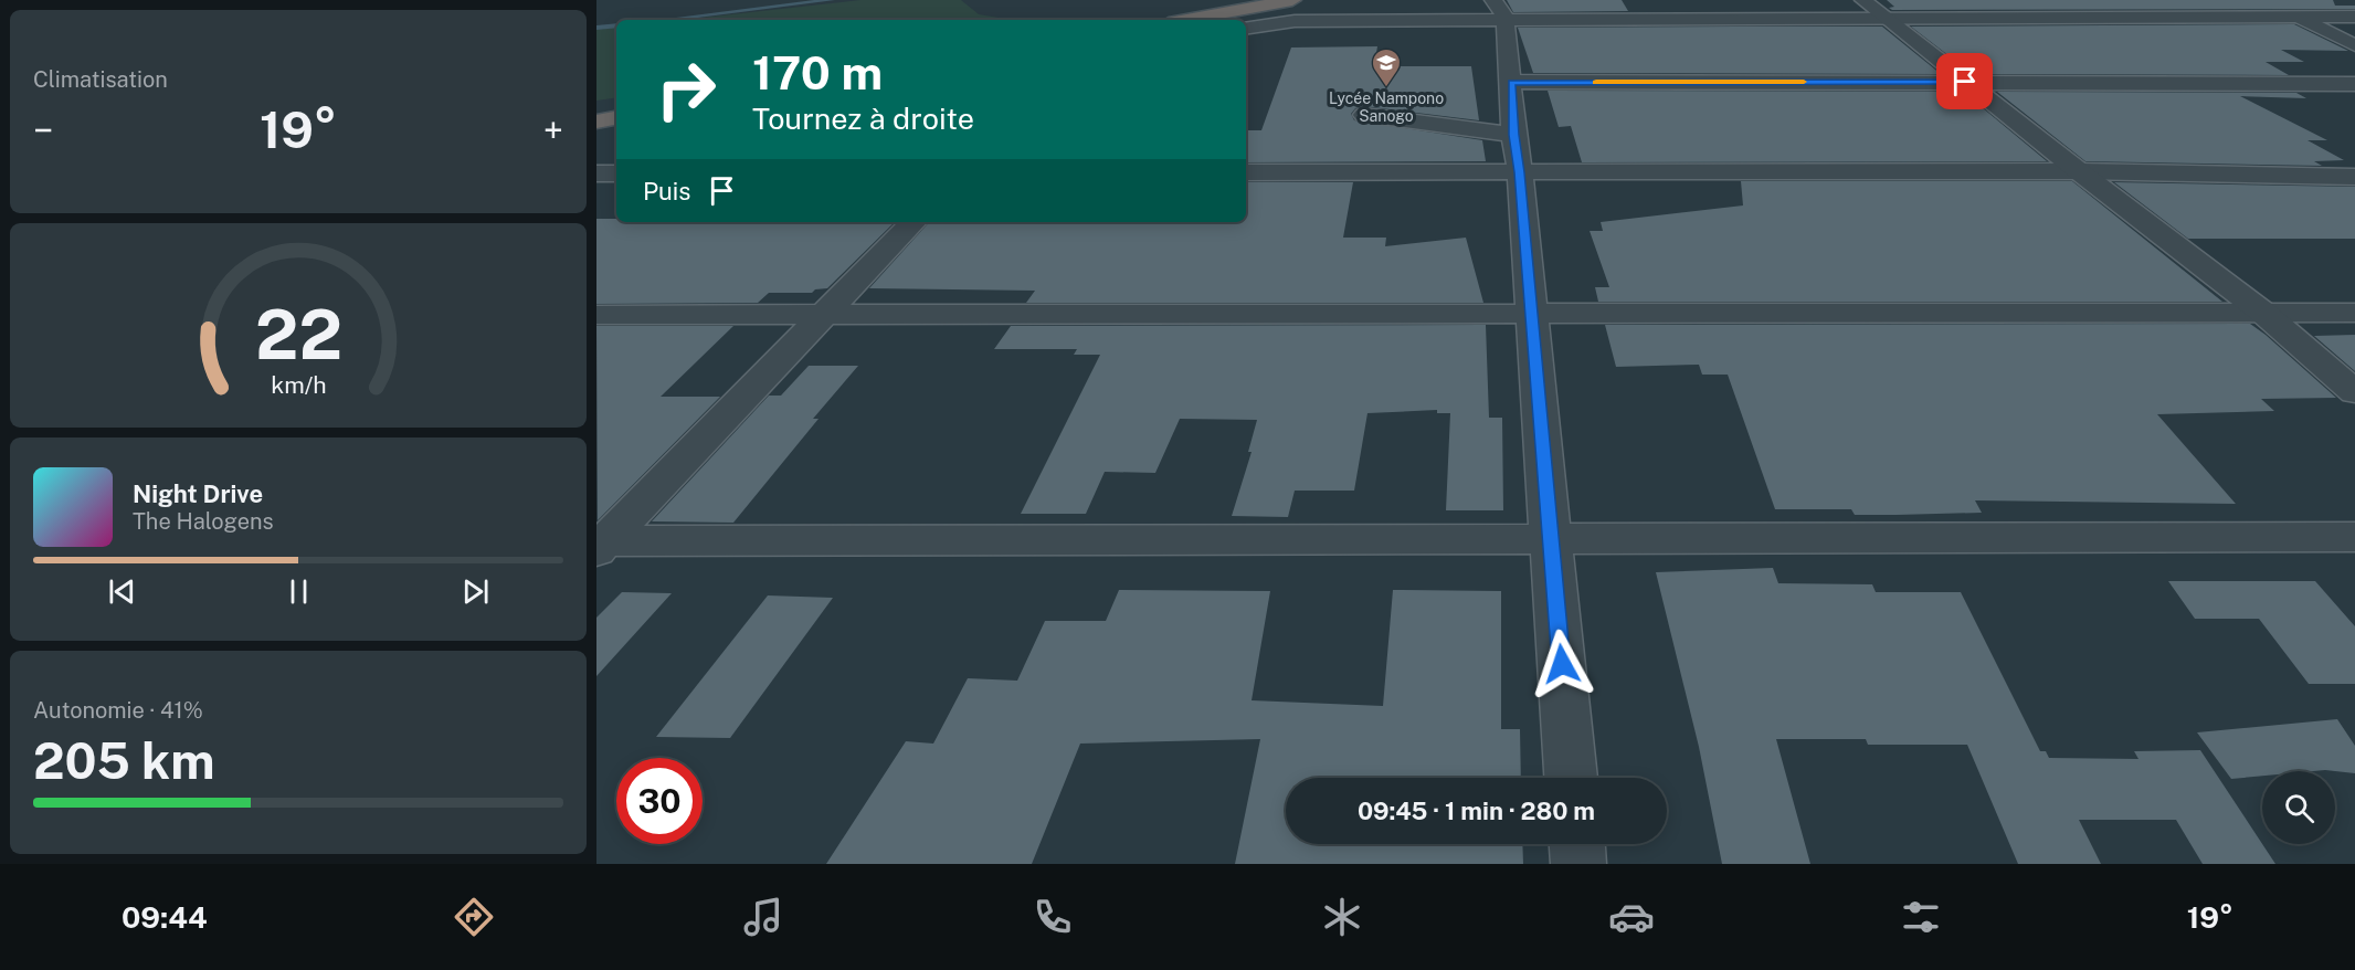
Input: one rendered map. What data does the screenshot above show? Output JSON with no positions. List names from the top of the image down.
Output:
{
  "places": {
    "school or university": ["Lycée Nampono Sanogo"]
  },
  "page": {
    "tile": [
      "Climatisation",
      ["Autonomie · 41%", "205 km"]
    ],
    "turn": ["170 m", "Tournez à droite"],
    "heat": ["−", "19°", "+"],
    "then": "Puis",
    "song": ["Night Drive", "The Halogens"],
    "limit": "30",
    "trip": "09:45 · 1 min · 280 m",
    "tabs": ["09:44", "19°"],
    "gauge": ["22", "km/h"]
  }
}
